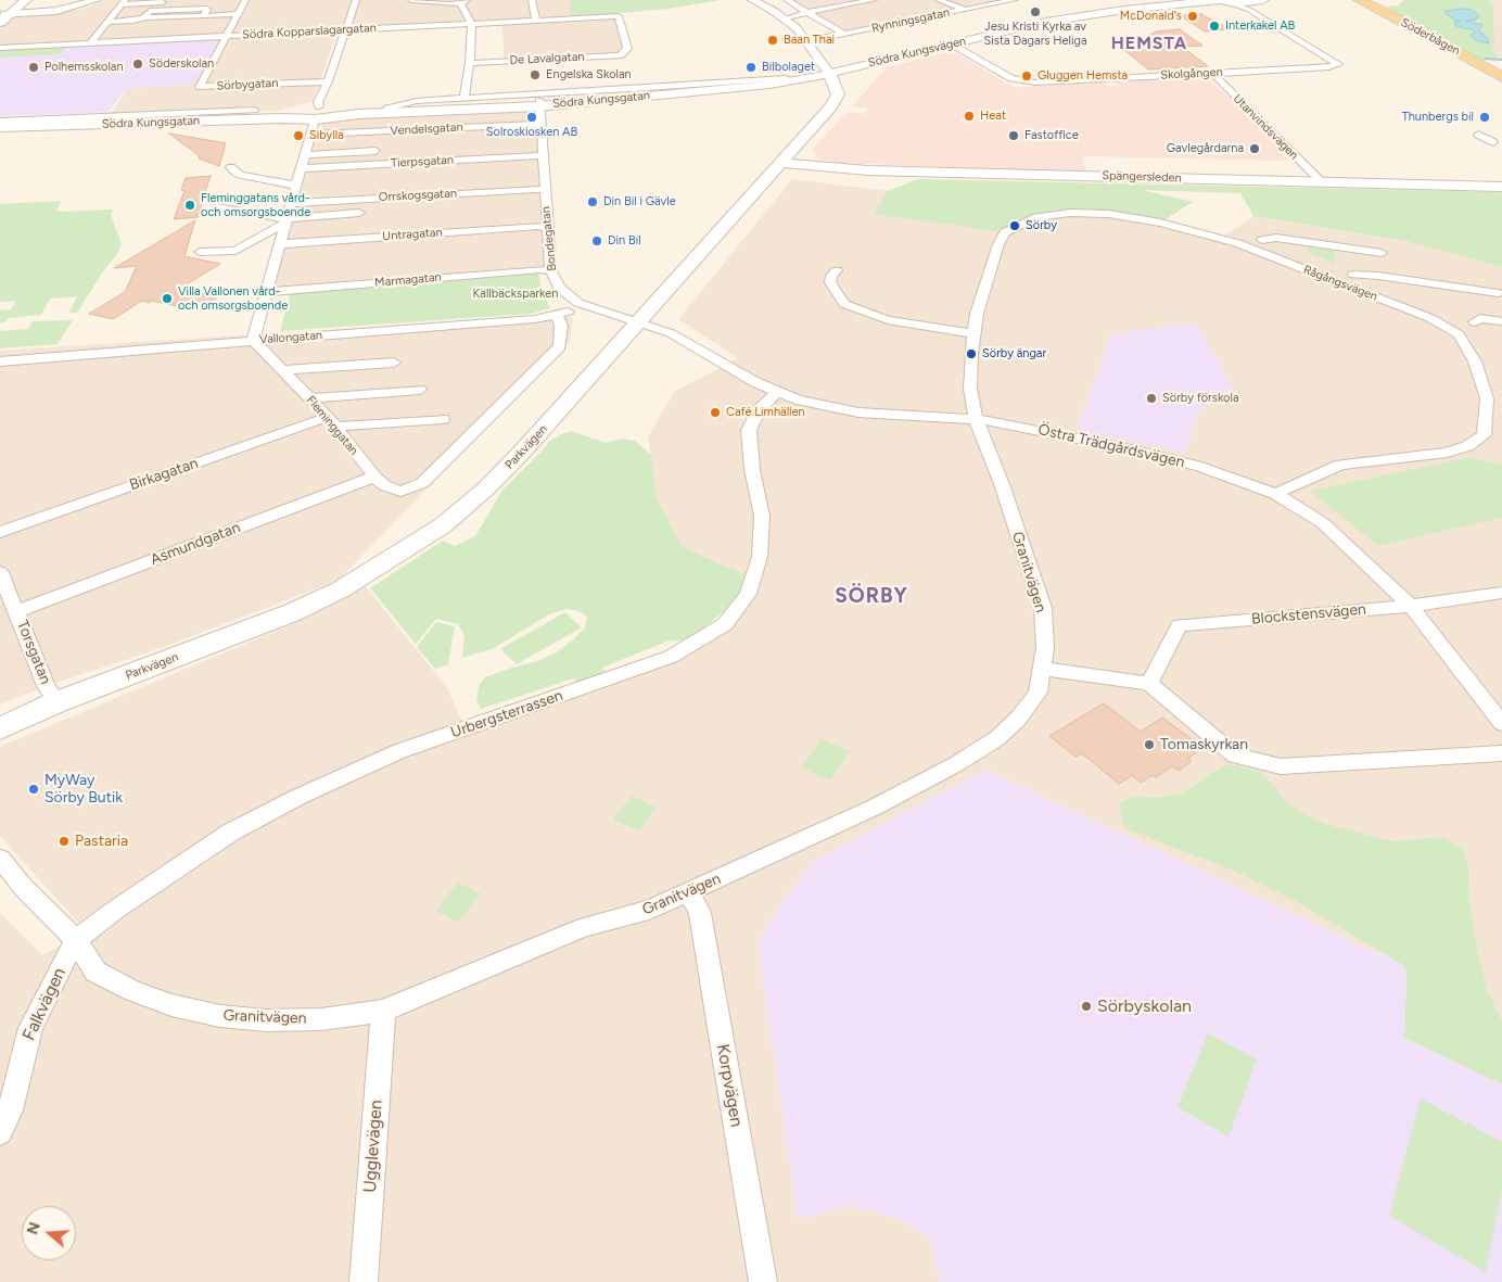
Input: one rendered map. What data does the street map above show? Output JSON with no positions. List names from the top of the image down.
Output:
{
  "streets": {
    "main road": [
      "Söderbågen",
      "Södra Kungsvägen",
      "Södra Kungsgatan",
      "Spängersleden",
      "Parkvägen"
    ],
    "street": [
      "Rynningsgatan",
      "Södra Kopparslagargatan",
      "De Lavalgatan",
      "Skolgången",
      "Sörbygatan",
      "Utanvindsvägen",
      "Vendelsgatan",
      "Tierpsgatan",
      "Orrskogsgatan",
      "Untragatan",
      "Bondegatan",
      "Marmagatan",
      "Rågångsvägen",
      "Vallongatan",
      "Fleminggatan",
      "Östra Trädgårdsvägen",
      "Birkagatan",
      "Asmundgatan",
      "Granitvägen",
      "Blockstensvägen",
      "Torsgatan",
      "Urbergsterrassen",
      "Falkvägen",
      "Korpvägen",
      "Ugglevägen"
    ]
  },
  "crossings": [
    ["Södra Kopparslagargatan", "De Lavalgatan"],
    ["Södra Kopparslagargatan", "Sörbygatan"],
    ["Södra Kungsvägen", "Skolgången"],
    ["Södra Kungsvägen", "Södra Kungsgatan"],
    ["Skolgången", "Utanvindsvägen"],
    ["Södra Kungsgatan", "Bondegatan"],
    ["Utanvindsvägen", "Spängersleden"],
    ["Vendelsgatan", "Bondegatan"],
    ["Tierpsgatan", "Bondegatan"],
    ["Spängersleden", "Parkvägen"],
    ["Orrskogsgatan", "Bondegatan"],
    ["Untragatan", "Bondegatan"],
    ["Bondegatan", "Marmagatan"],
    ["Bondegatan", "Vallongatan"],
    ["Bondegatan", "Östra Trädgårdsvägen"],
    ["Bondegatan", "Parkvägen"],
    ["Rågångsvägen", "Östra Trädgårdsvägen"],
    ["Rågångsvägen", "Granitvägen"],
    ["Vallongatan", "Fleminggatan"],
    ["Fleminggatan", "Birkagatan"],
    ["Fleminggatan", "Asmundgatan"],
    ["Östra Trädgårdsvägen", "Parkvägen"],
    ["Östra Trädgårdsvägen", "Granitvägen"],
    ["Östra Trädgårdsvägen", "Blockstensvägen"],
    ["Östra Trädgårdsvägen", "Urbergsterrassen"],
    ["Parkvägen", "Torsgatan"],
    ["Asmundgatan", "Torsgatan"],
    ["Granitvägen", "Urbergsterrassen"],
    ["Granitvägen", "Falkvägen"],
    ["Granitvägen", "Korpvägen"],
    ["Granitvägen", "Ugglevägen"],
    ["Urbergsterrassen", "Falkvägen"]
  ],
  "districts": ["HEMSTA", "SÖRBY"],
  "parks": ["Källbäcksparken"],
  "places": [
    "Jesu Kristi Kyrka av Sista Dagars Heliga",
    "McDonald's",
    "Interkakel AB",
    "Baan Thai",
    "Söderskolan",
    "Polhemsskolan",
    "Bilbolaget",
    "Engelska Skolan",
    "Gluggen Hemsta",
    "Heat",
    "Solroskiosken AB",
    "Thunbergs bil",
    "Sibylla",
    "Fastoffice",
    "Gavlegårdarna",
    "Din Bil i Gävle",
    "Fleminggatans vård- och omsorgsboende",
    "Sörby",
    "Din Bil",
    "Villa Vallonen vård- och omsorgsboende",
    "Sörby ängar",
    "Sörby förskola",
    "Café Limhällen",
    "Tomaskyrkan",
    "MyWay Sörby Butik",
    "Pastaria",
    "Sörbyskolan"
  ],
  "north": "left"
}
